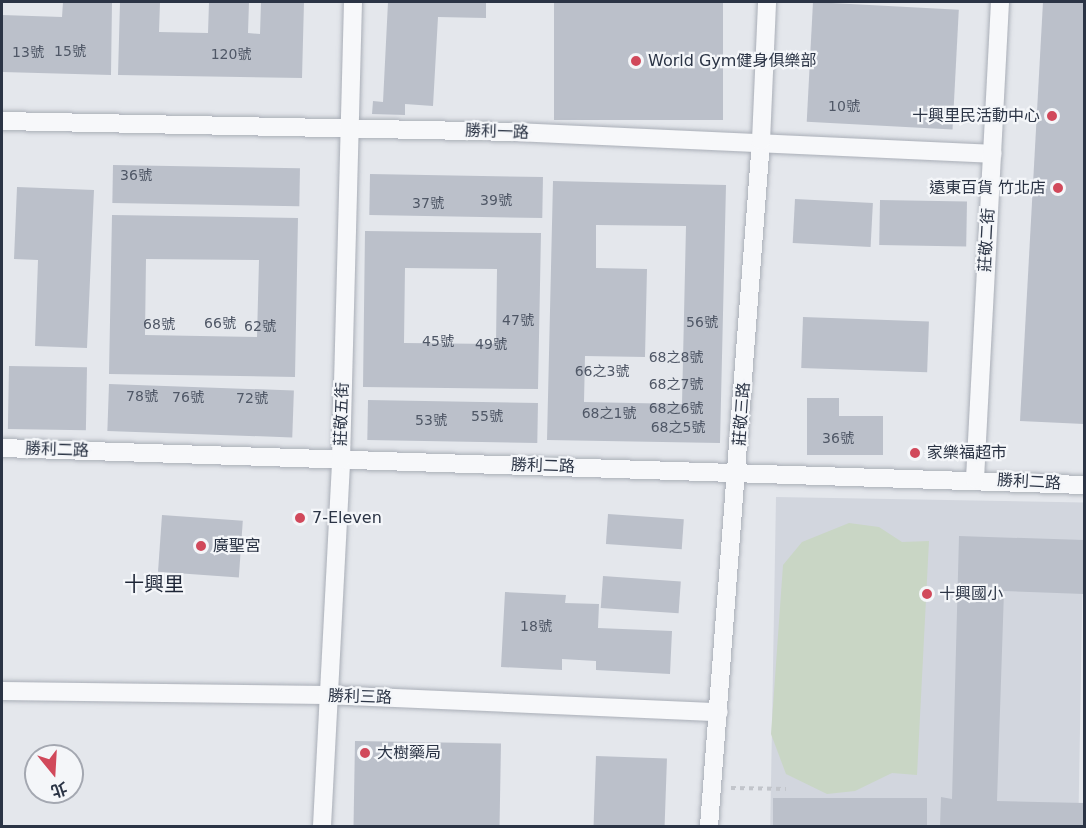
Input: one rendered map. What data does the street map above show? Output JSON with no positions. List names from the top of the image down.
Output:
{
  "streets": {
    "street": [
      "勝利一路",
      "莊敬二街",
      "莊敬五街",
      "莊敬三路",
      "勝利二路",
      "勝利三路"
    ]
  },
  "crossings": [
    ["勝利一路", "莊敬二街"],
    ["勝利一路", "莊敬五街"],
    ["勝利一路", "莊敬三路"],
    ["莊敬二街", "勝利二路"],
    ["莊敬五街", "勝利二路"],
    ["莊敬五街", "勝利三路"],
    ["莊敬三路", "勝利二路"],
    ["莊敬三路", "勝利三路"]
  ],
  "districts": ["十興里"],
  "places": [
    "World Gym健身俱樂部",
    "十興里民活動中心",
    "遠東百貨 竹北店",
    "家樂福超市",
    "7-Eleven",
    "廣聖宮",
    "十興國小",
    "大樹藥局"
  ],
  "house_numbers": [
    "15號",
    "13號",
    "120號",
    "10號",
    "36號",
    "39號",
    "37號",
    "47號",
    "56號",
    "66號",
    "68號",
    "62號",
    "45號",
    "49號",
    "68之8號",
    "66之3號",
    "68之7號",
    "78號",
    "76號",
    "72號",
    "68之6號",
    "68之1號",
    "55號",
    "53號",
    "68之5號",
    "36號",
    "18號"
  ],
  "north": "bottom"
}
